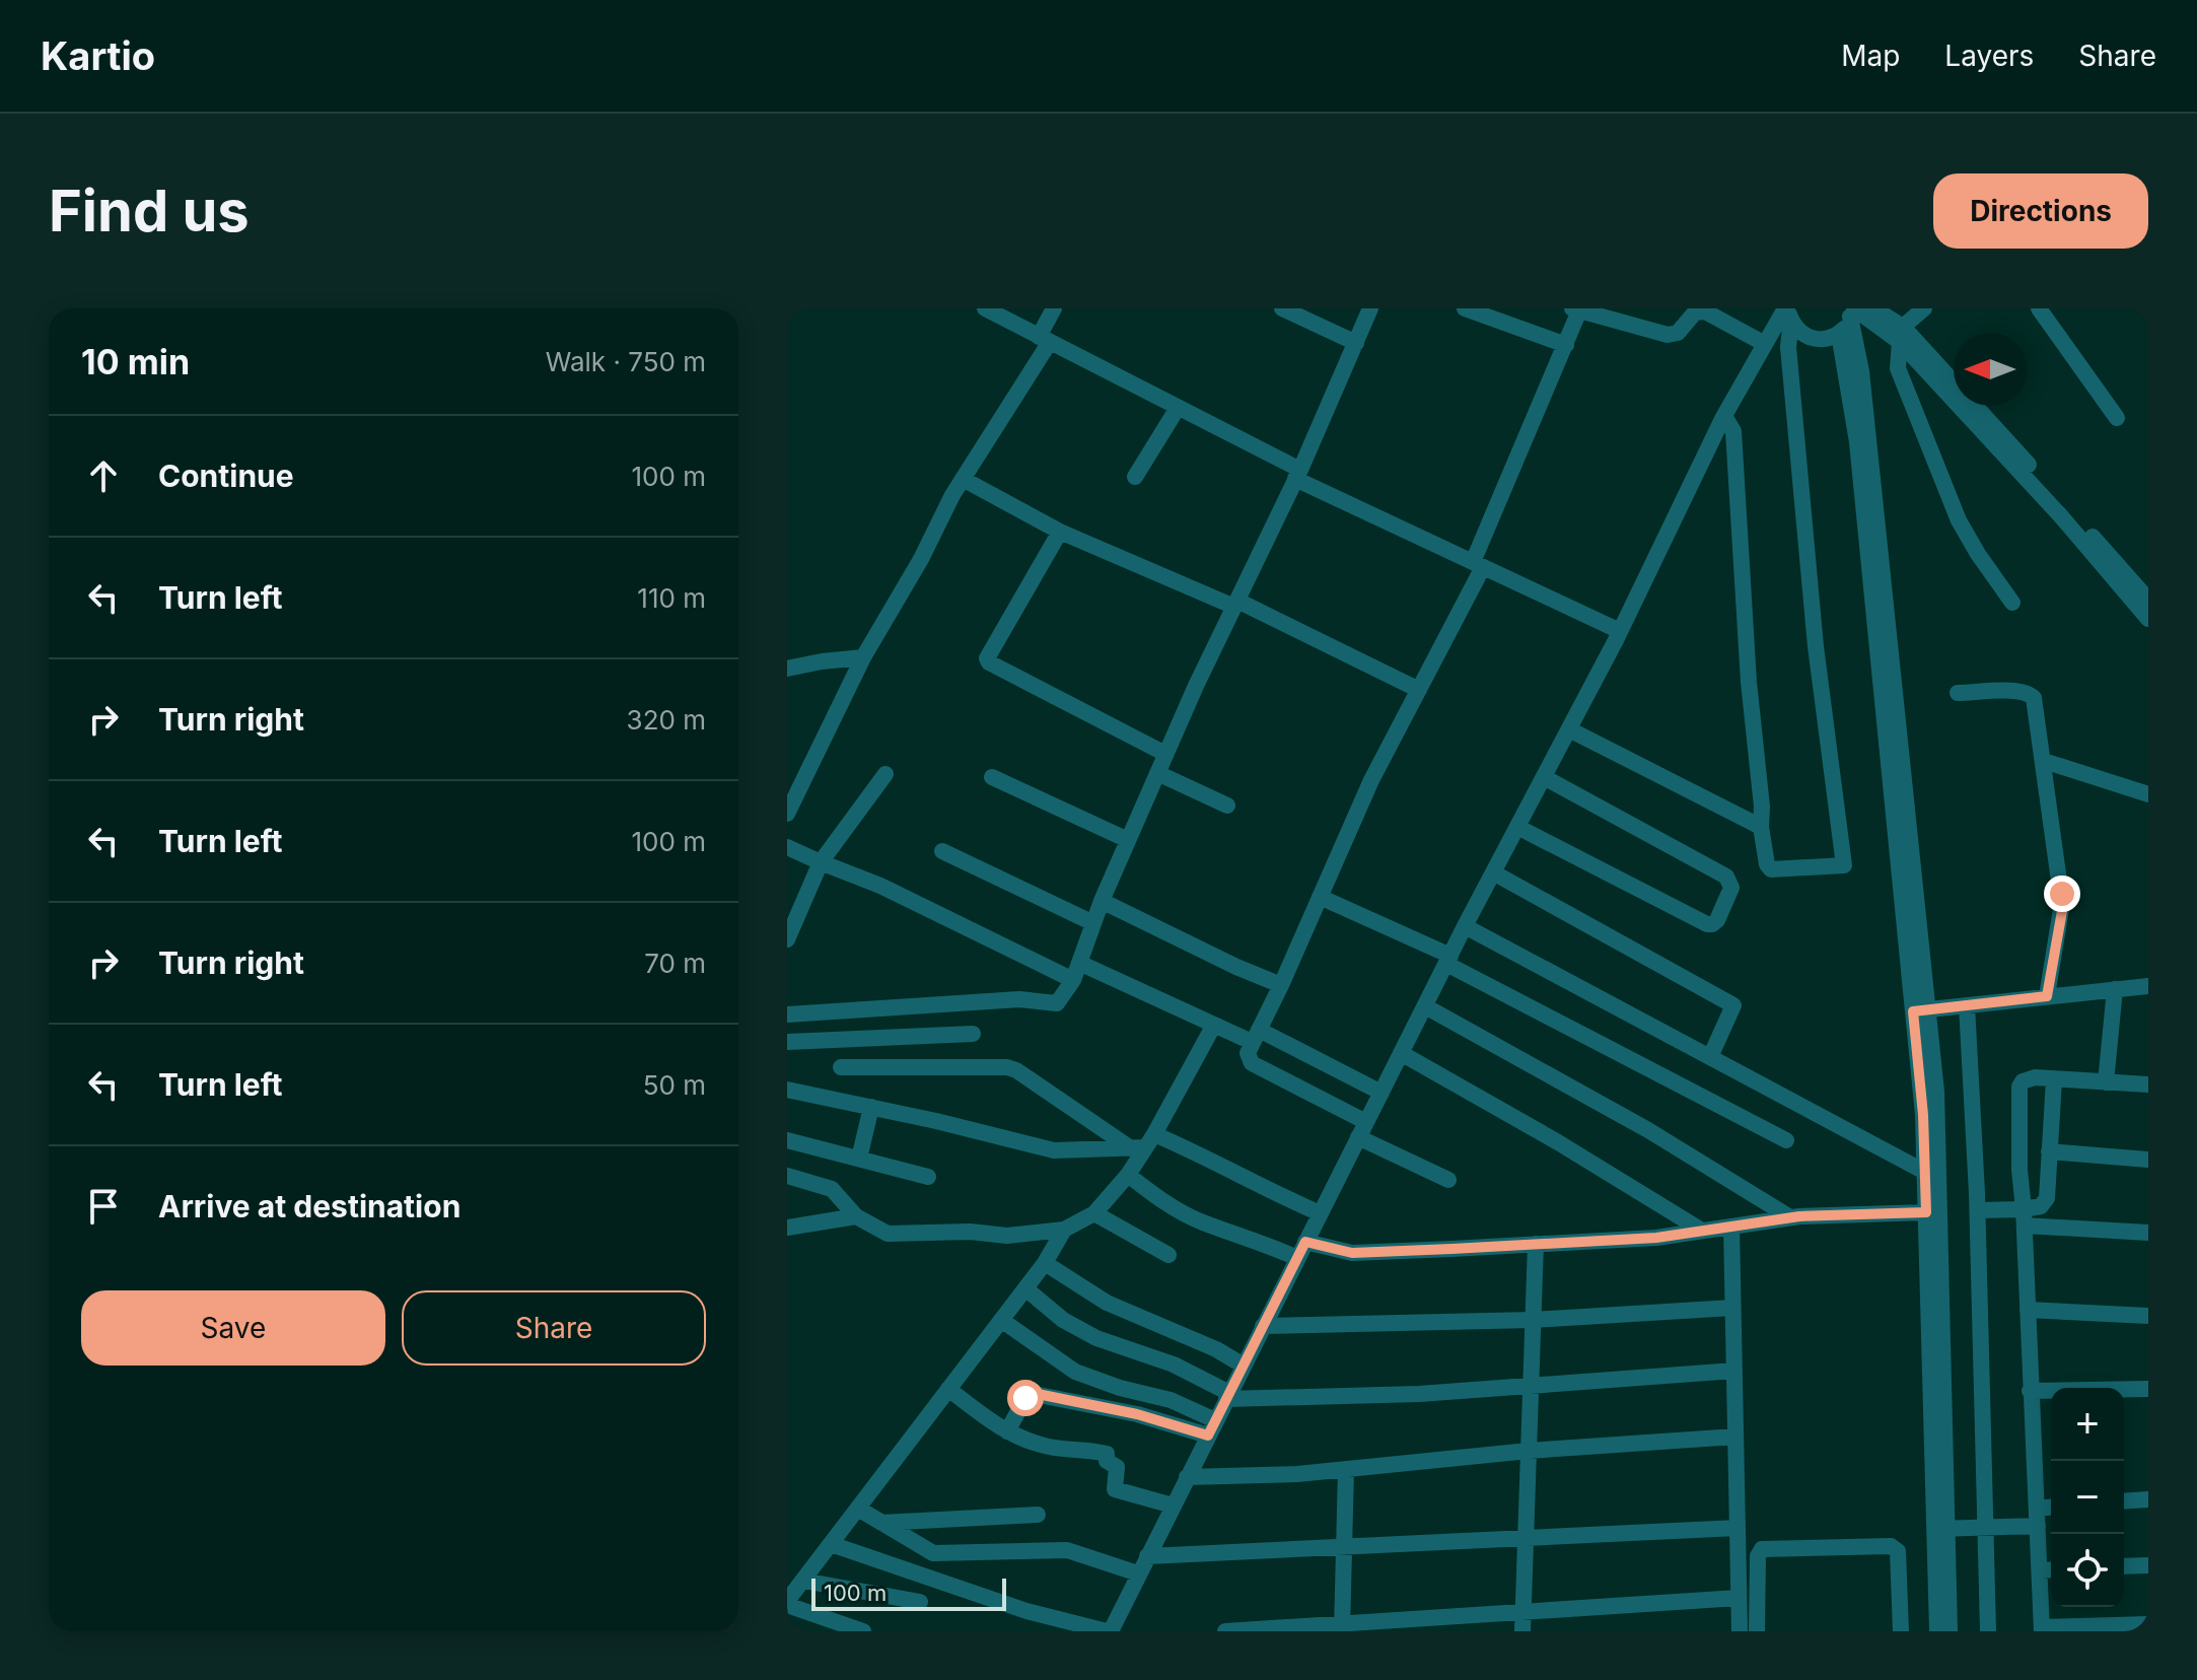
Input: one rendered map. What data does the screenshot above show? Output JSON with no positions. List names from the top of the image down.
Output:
{
  "scale_bar": "100 m",
  "north": "left",
  "page": {
    "header": "Kartio",
    "nav": ["Map", "Layers", "Share"],
    "buttons": [
      "Directions",
      ["Save", "Share"]
    ],
    "title": "Find us",
    "heading": ["10 min", "Walk · 750 m"],
    "list": [
      ["Continue", "100 m"],
      ["Turn left", "110 m"],
      ["Turn right", "320 m"],
      ["Turn left", "100 m"],
      ["Turn right", "70 m"],
      ["Turn left", "50 m"],
      "Arrive at destination"
    ],
    "map_buttons": ["+", "−"],
    "scale": "100 m"
  }
}
